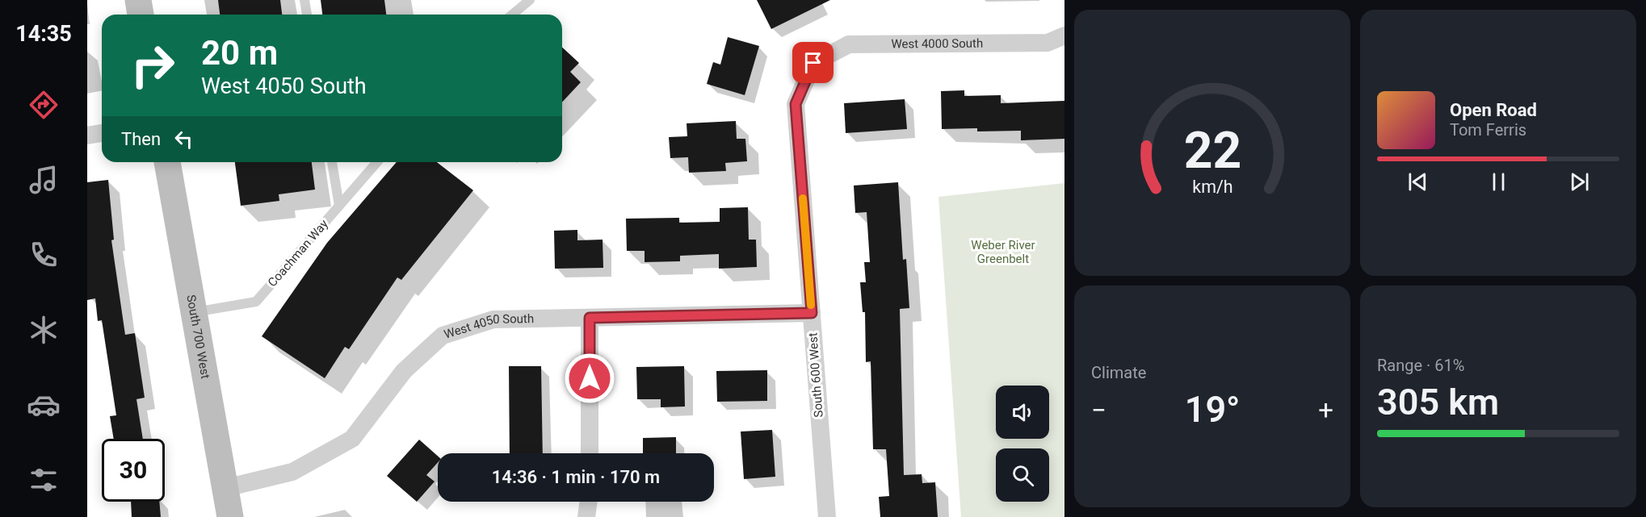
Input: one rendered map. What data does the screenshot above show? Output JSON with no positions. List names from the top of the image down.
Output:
{
  "streets": {
    "street": [
      "West 4000 South",
      "West 4050 South",
      "South 700 West",
      "South 600 West"
    ],
    "lane": ["Coachman Way"]
  },
  "crossings": [
    ["West 4000 South", "South 600 West"],
    ["Coachman Way", "South 700 West"],
    ["West 4050 South", "South 700 West"],
    ["West 4050 South", "South 600 West"]
  ],
  "parks": ["Weber River Greenbelt"],
  "page": {
    "tabs": "14:35",
    "turn": ["20 m", "West 4050 South"],
    "song": ["Open Road", "Tom Ferris"],
    "then": "Then",
    "tile": [
      "Climate",
      ["Range · 61%", "305 km"]
    ],
    "heat": ["−", "19°", "+"],
    "limit": "30",
    "trip": "14:36 · 1 min · 170 m",
    "gauge": ["22", "km/h"]
  }
}
